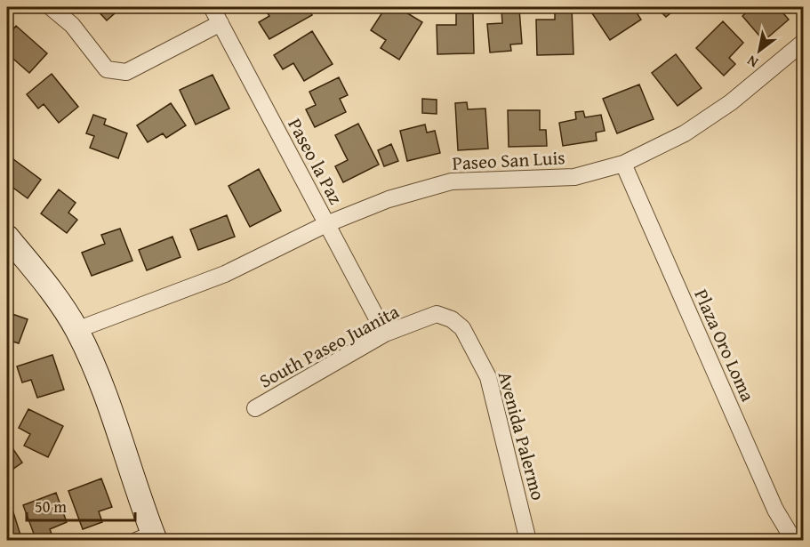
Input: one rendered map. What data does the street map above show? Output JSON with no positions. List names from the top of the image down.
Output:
{
  "streets": {
    "street": [
      "Paseo San Luis",
      "Paseo la Paz",
      "Plaza Oro Loma",
      "South Paseo Juanita",
      "Avenida Palermo"
    ]
  },
  "crossings": [
    ["Paseo San Luis", "Paseo la Paz"],
    ["Paseo San Luis", "Plaza Oro Loma"],
    ["Paseo la Paz", "South Paseo Juanita"],
    ["South Paseo Juanita", "Avenida Palermo"]
  ],
  "scale_bar": "50 m",
  "north": "bottom left"
}
